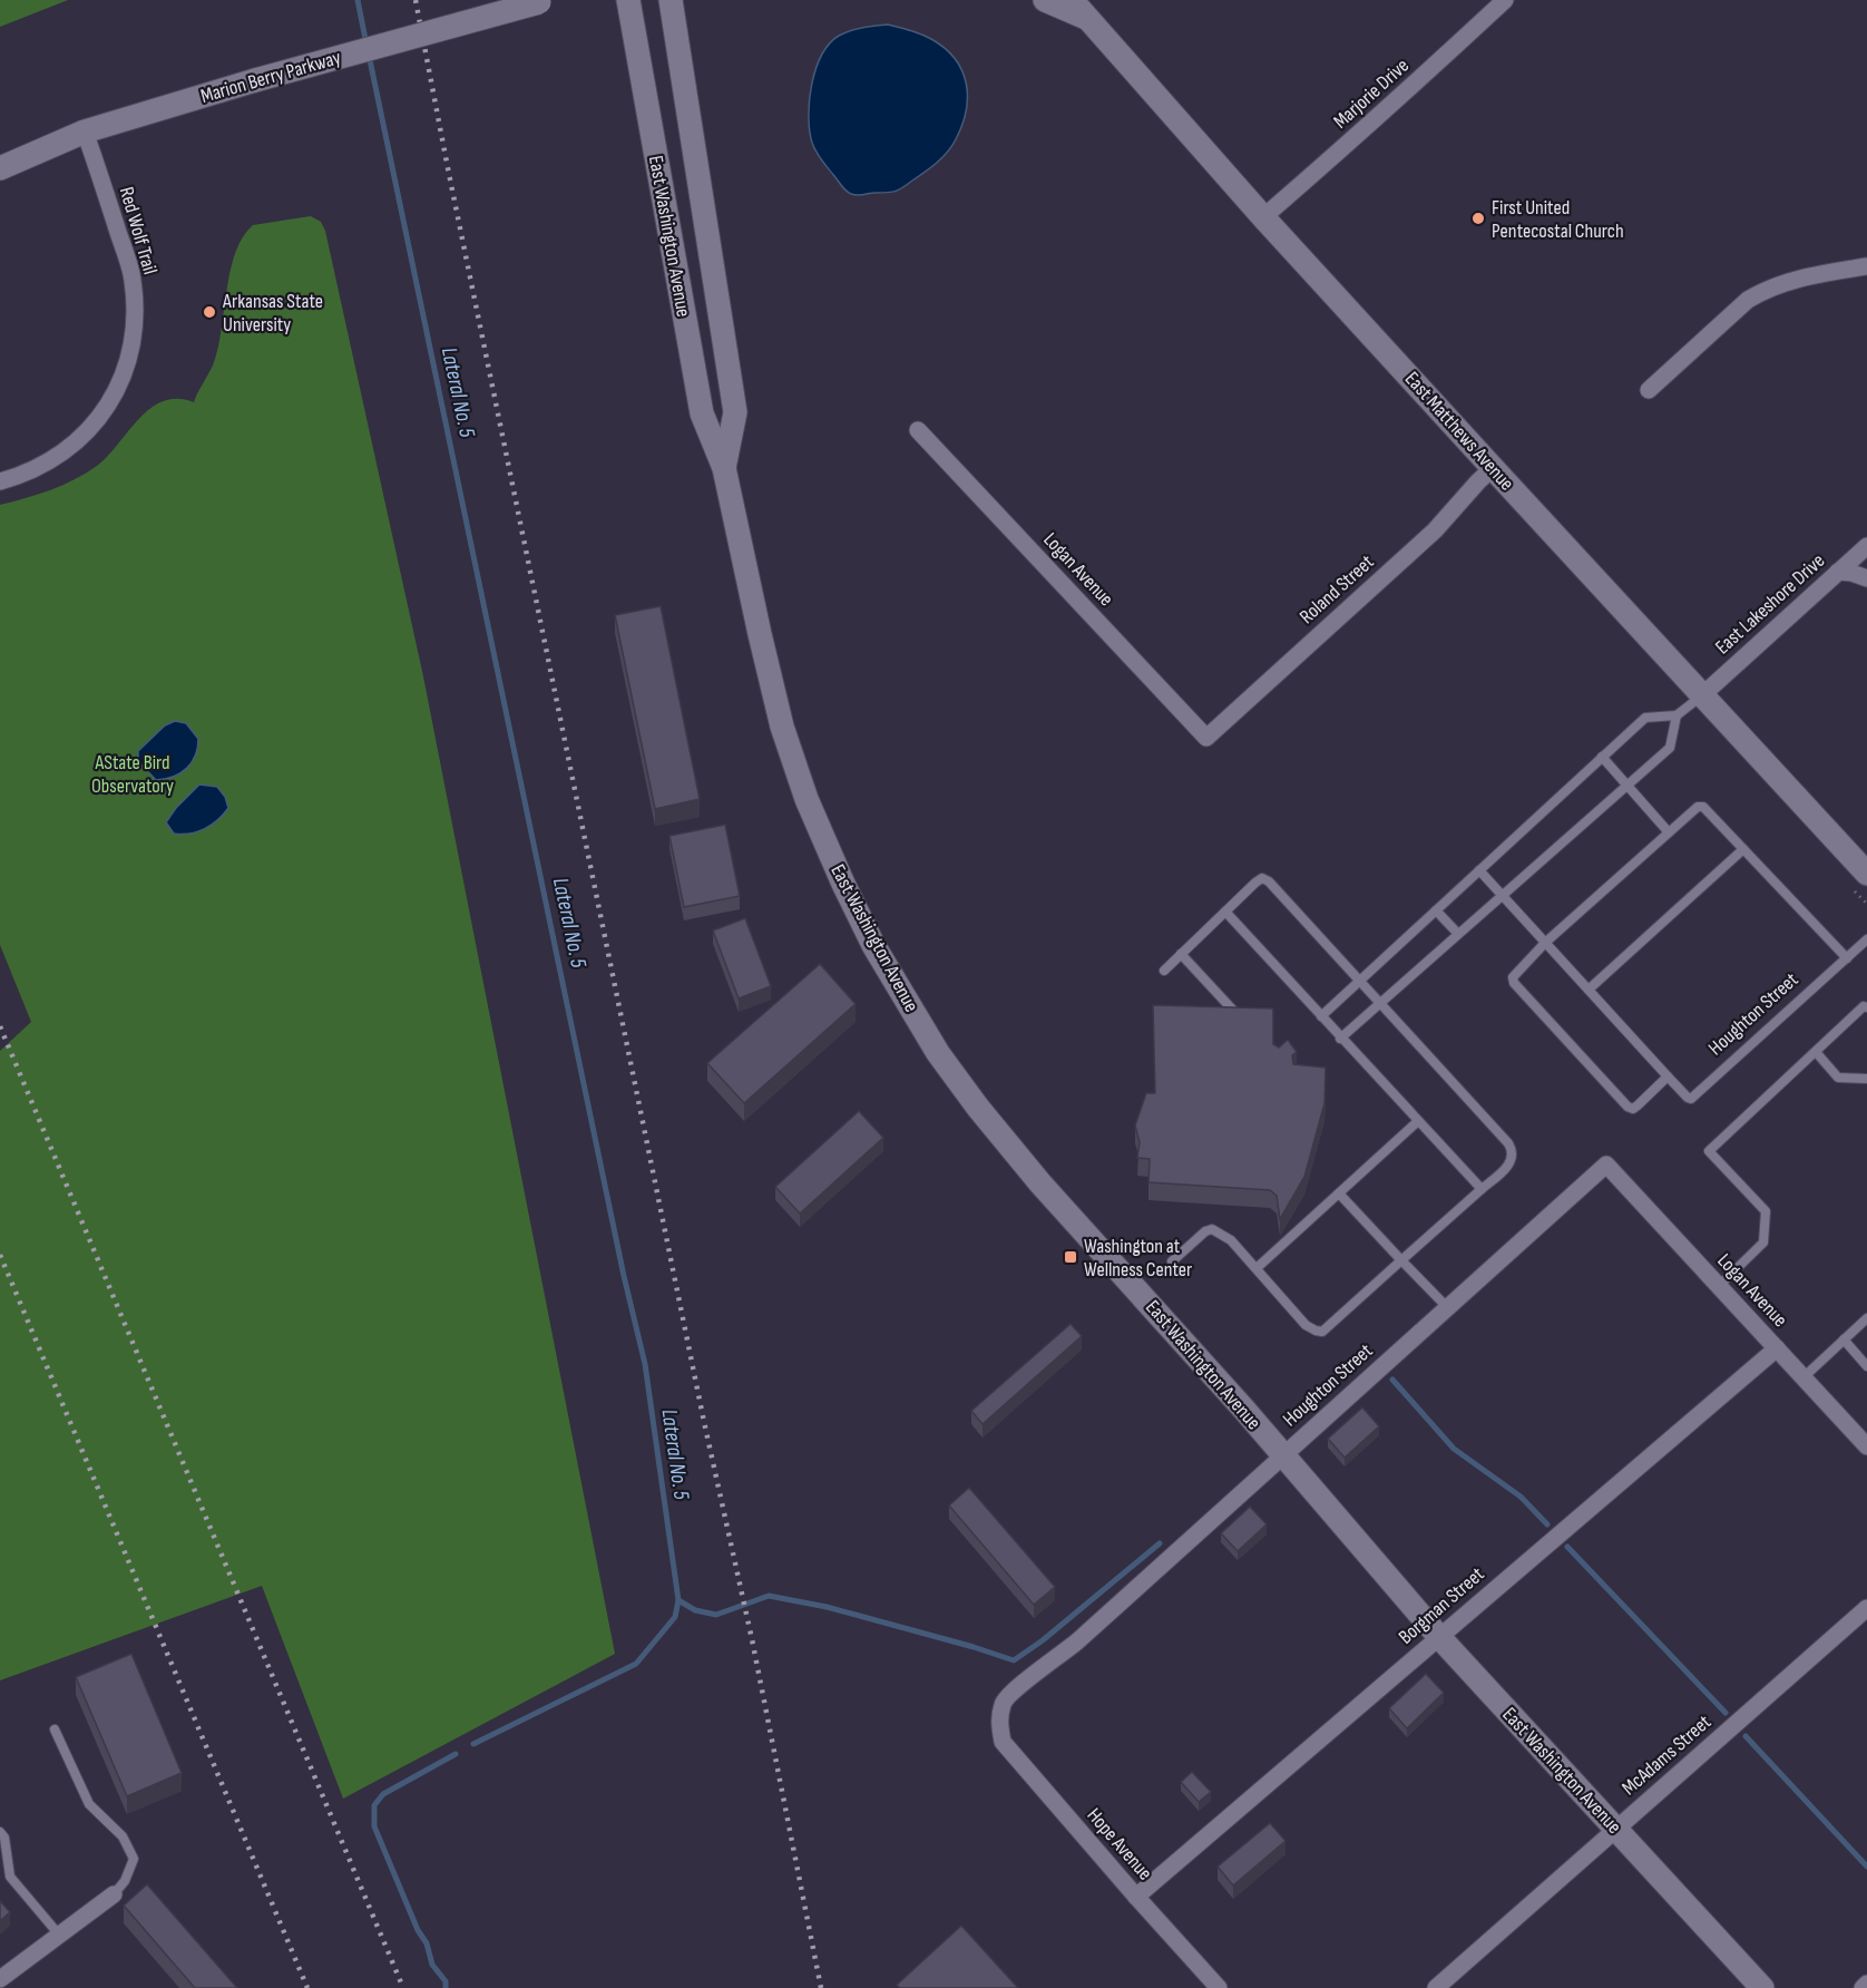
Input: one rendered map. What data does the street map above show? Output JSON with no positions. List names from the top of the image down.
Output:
{
  "streets": {
    "street": [
      "Marion Berry Parkway",
      "Marjorie Drive",
      "Red Wolf Trail",
      "East Washington Avenue",
      "East Matthews Avenue",
      "Logan Avenue",
      "Roland Street",
      "East Lakeshore Drive",
      "Houghton Street",
      "Borgman Street",
      "McAdams Street",
      "Hope Avenue"
    ]
  },
  "crossings": [
    ["Marion Berry Parkway", "Red Wolf Trail"],
    ["Marjorie Drive", "East Matthews Avenue"],
    ["East Washington Avenue", "Houghton Street"],
    ["East Washington Avenue", "Borgman Street"],
    ["East Washington Avenue", "McAdams Street"],
    ["East Matthews Avenue", "Roland Street"],
    ["East Matthews Avenue", "East Lakeshore Drive"],
    ["Logan Avenue", "Roland Street"],
    ["Logan Avenue", "Houghton Street"],
    ["Logan Avenue", "Borgman Street"],
    ["Houghton Street", "Hope Avenue"],
    ["Borgman Street", "Hope Avenue"]
  ],
  "water": ["Lateral No. 5"],
  "parks": ["AState Bird Observatory"],
  "places": {
    "other": ["First United Pentecostal Church", "Arkansas State University"],
    "transit": ["Washington at Wellness Center"]
  }
}
